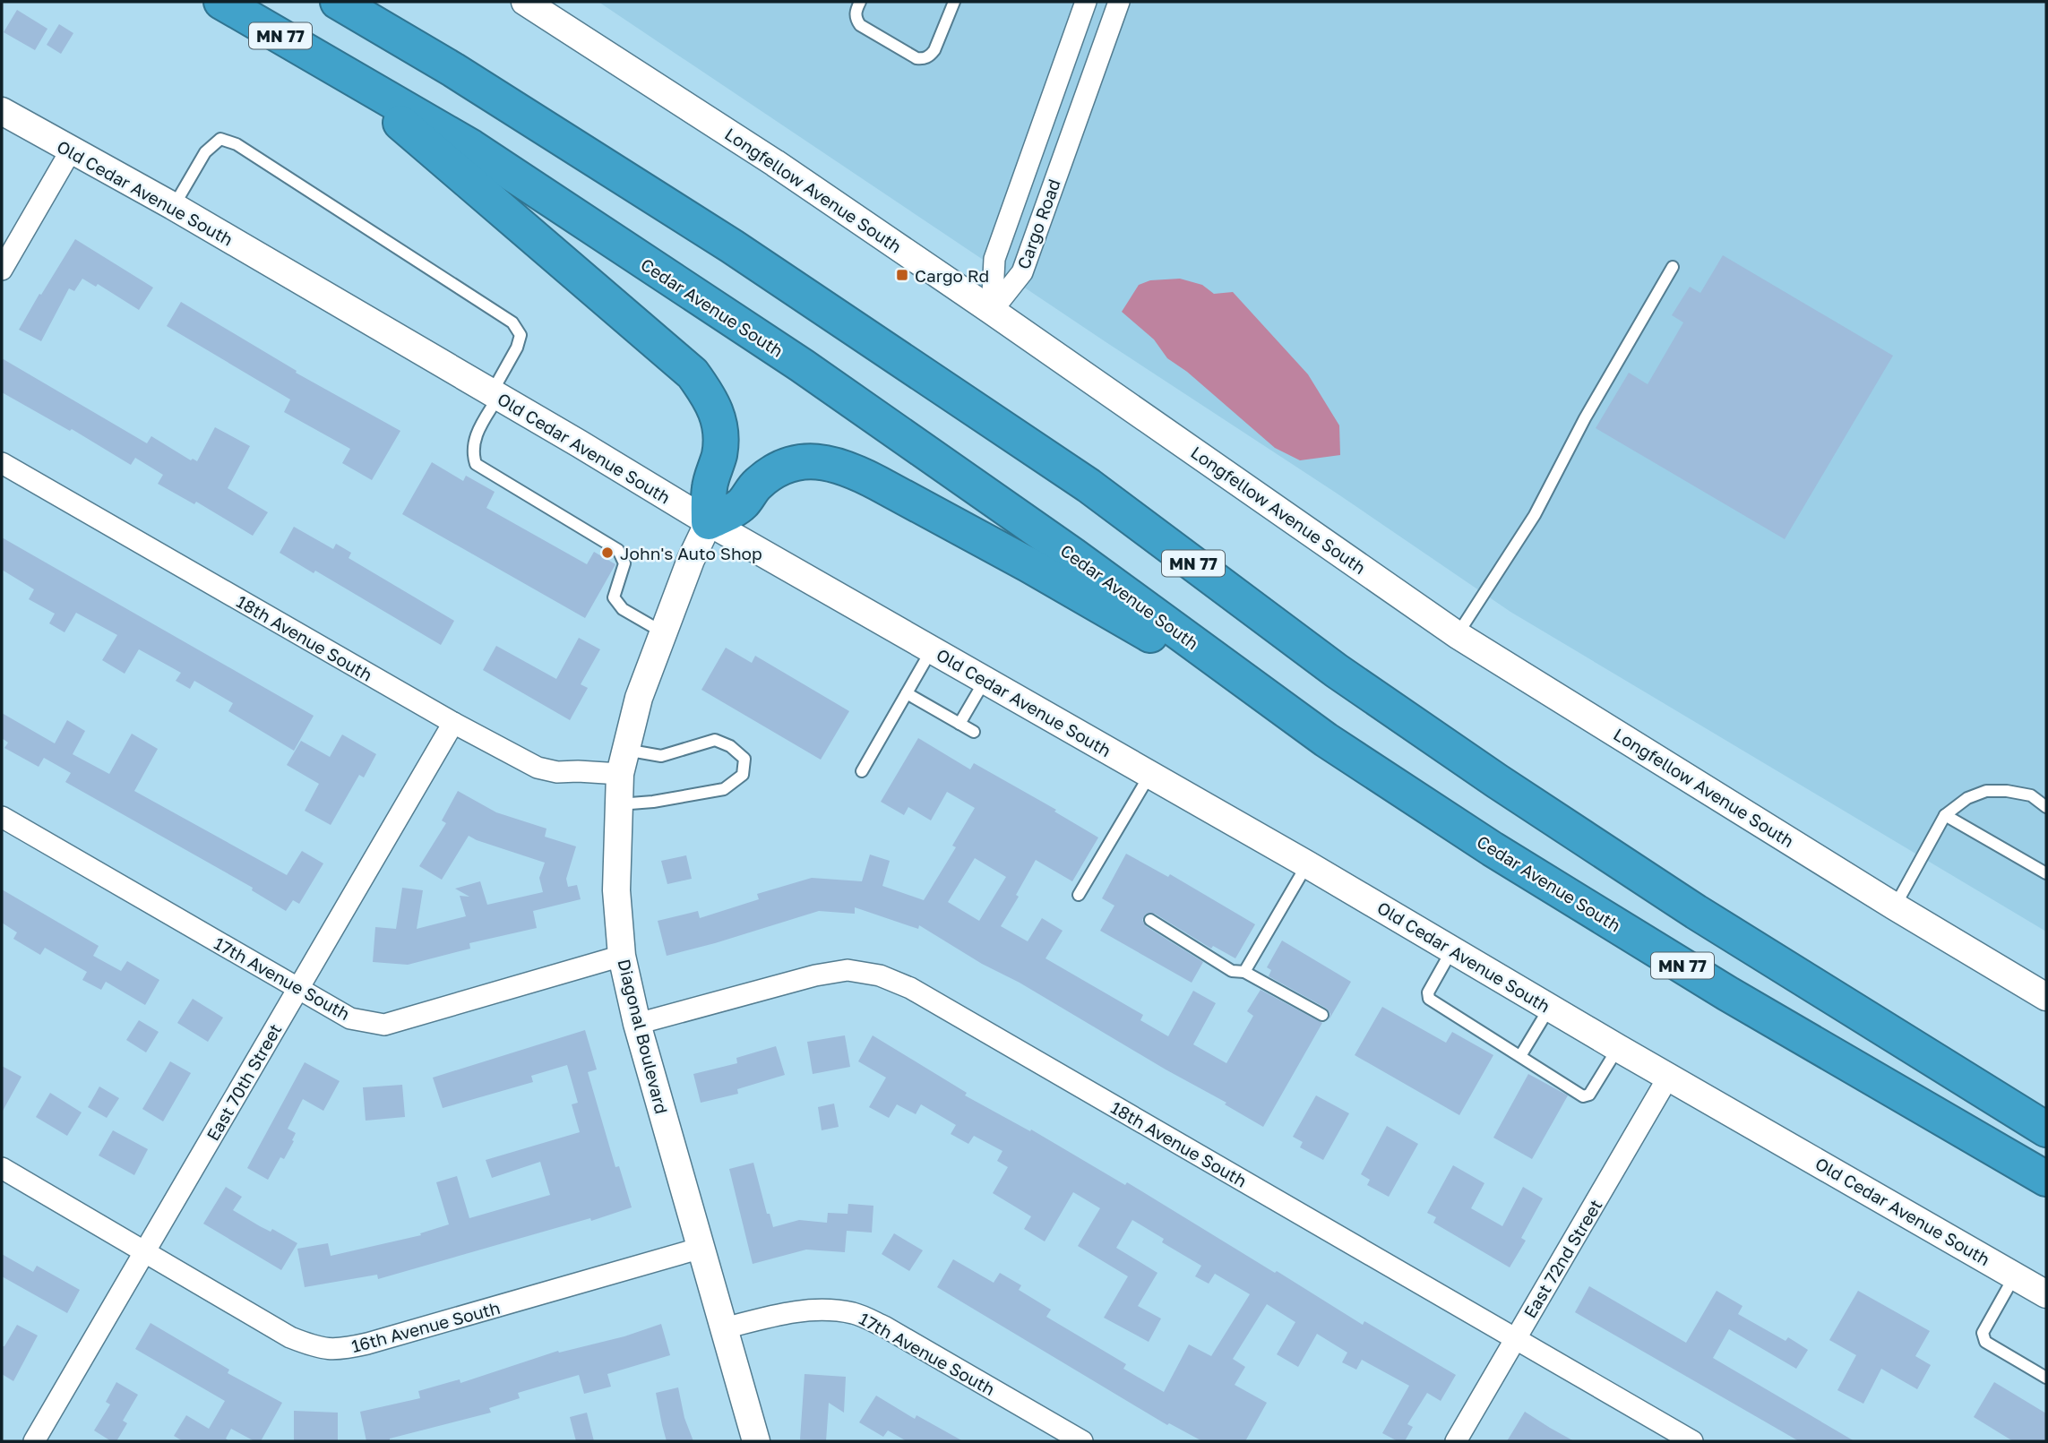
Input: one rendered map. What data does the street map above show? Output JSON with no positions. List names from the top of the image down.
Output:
{
  "streets": {
    "highway": ["MN 77", "Cedar Avenue South"],
    "street": [
      "Longfellow Avenue South",
      "Old Cedar Avenue South",
      "Cargo Road",
      "18th Avenue South",
      "17th Avenue South",
      "Diagonal Boulevard",
      "East 70th Street",
      "East 72nd Street",
      "16th Avenue South"
    ]
  },
  "crossings": [
    ["Longfellow Avenue South", "Cargo Road"],
    ["Old Cedar Avenue South", "Diagonal Boulevard"],
    ["Old Cedar Avenue South", "East 72nd Street"],
    ["18th Avenue South", "Diagonal Boulevard"],
    ["18th Avenue South", "East 70th Street"],
    ["18th Avenue South", "East 72nd Street"],
    ["17th Avenue South", "Diagonal Boulevard"],
    ["17th Avenue South", "East 70th Street"],
    ["Diagonal Boulevard", "16th Avenue South"],
    ["East 70th Street", "16th Avenue South"]
  ],
  "places": {
    "transit": ["Cargo Rd"],
    "other": ["John's Auto Shop"]
  }
}
